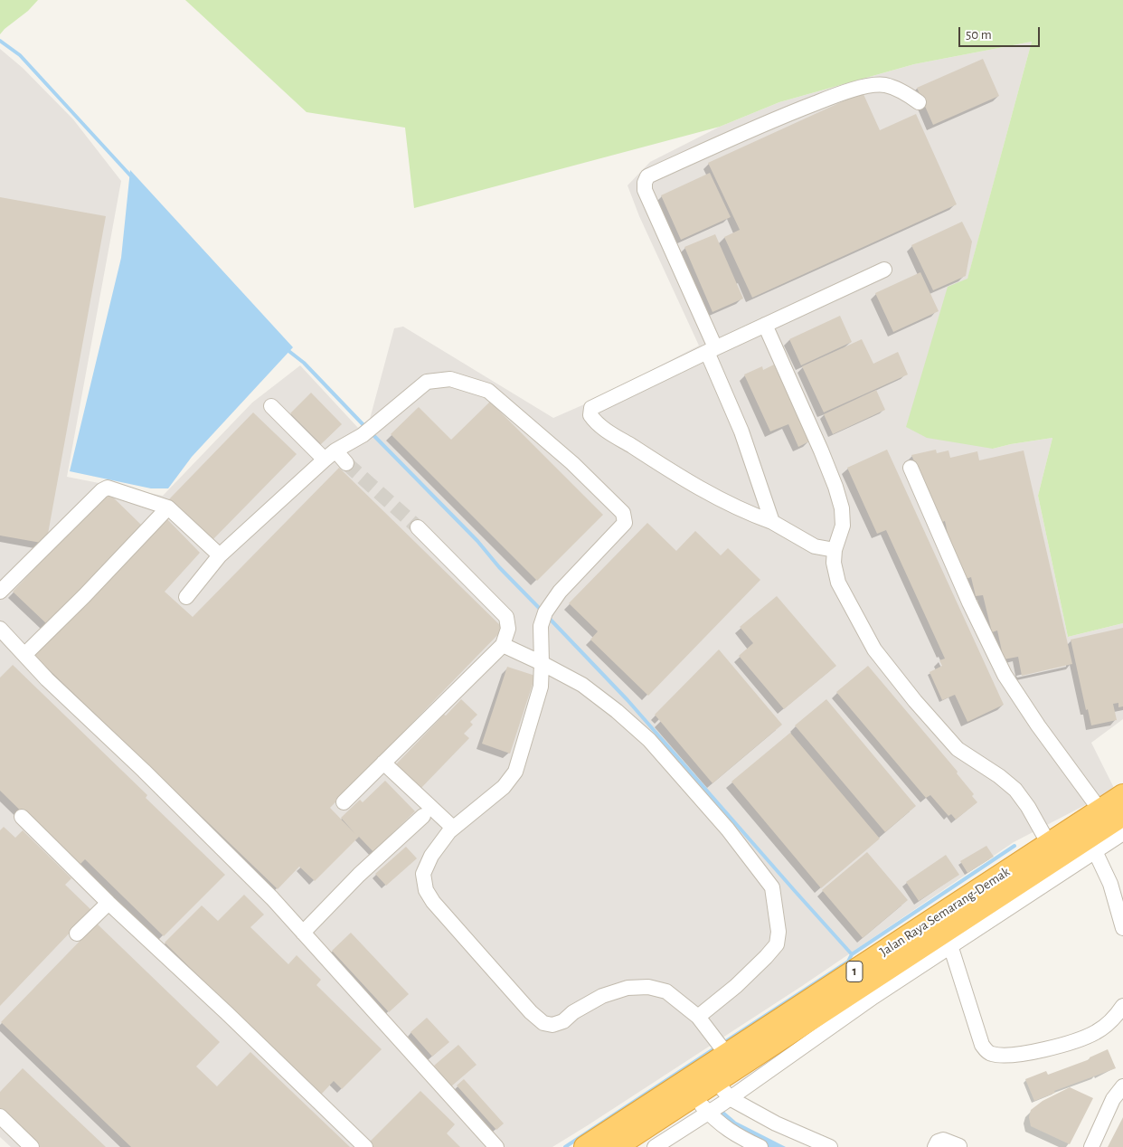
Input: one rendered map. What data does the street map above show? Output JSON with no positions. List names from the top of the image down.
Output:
{
  "streets": {
    "highway": ["Jalan Raya Semarang-Demak", "1"]
  },
  "scale_bar": "50 m"
}
